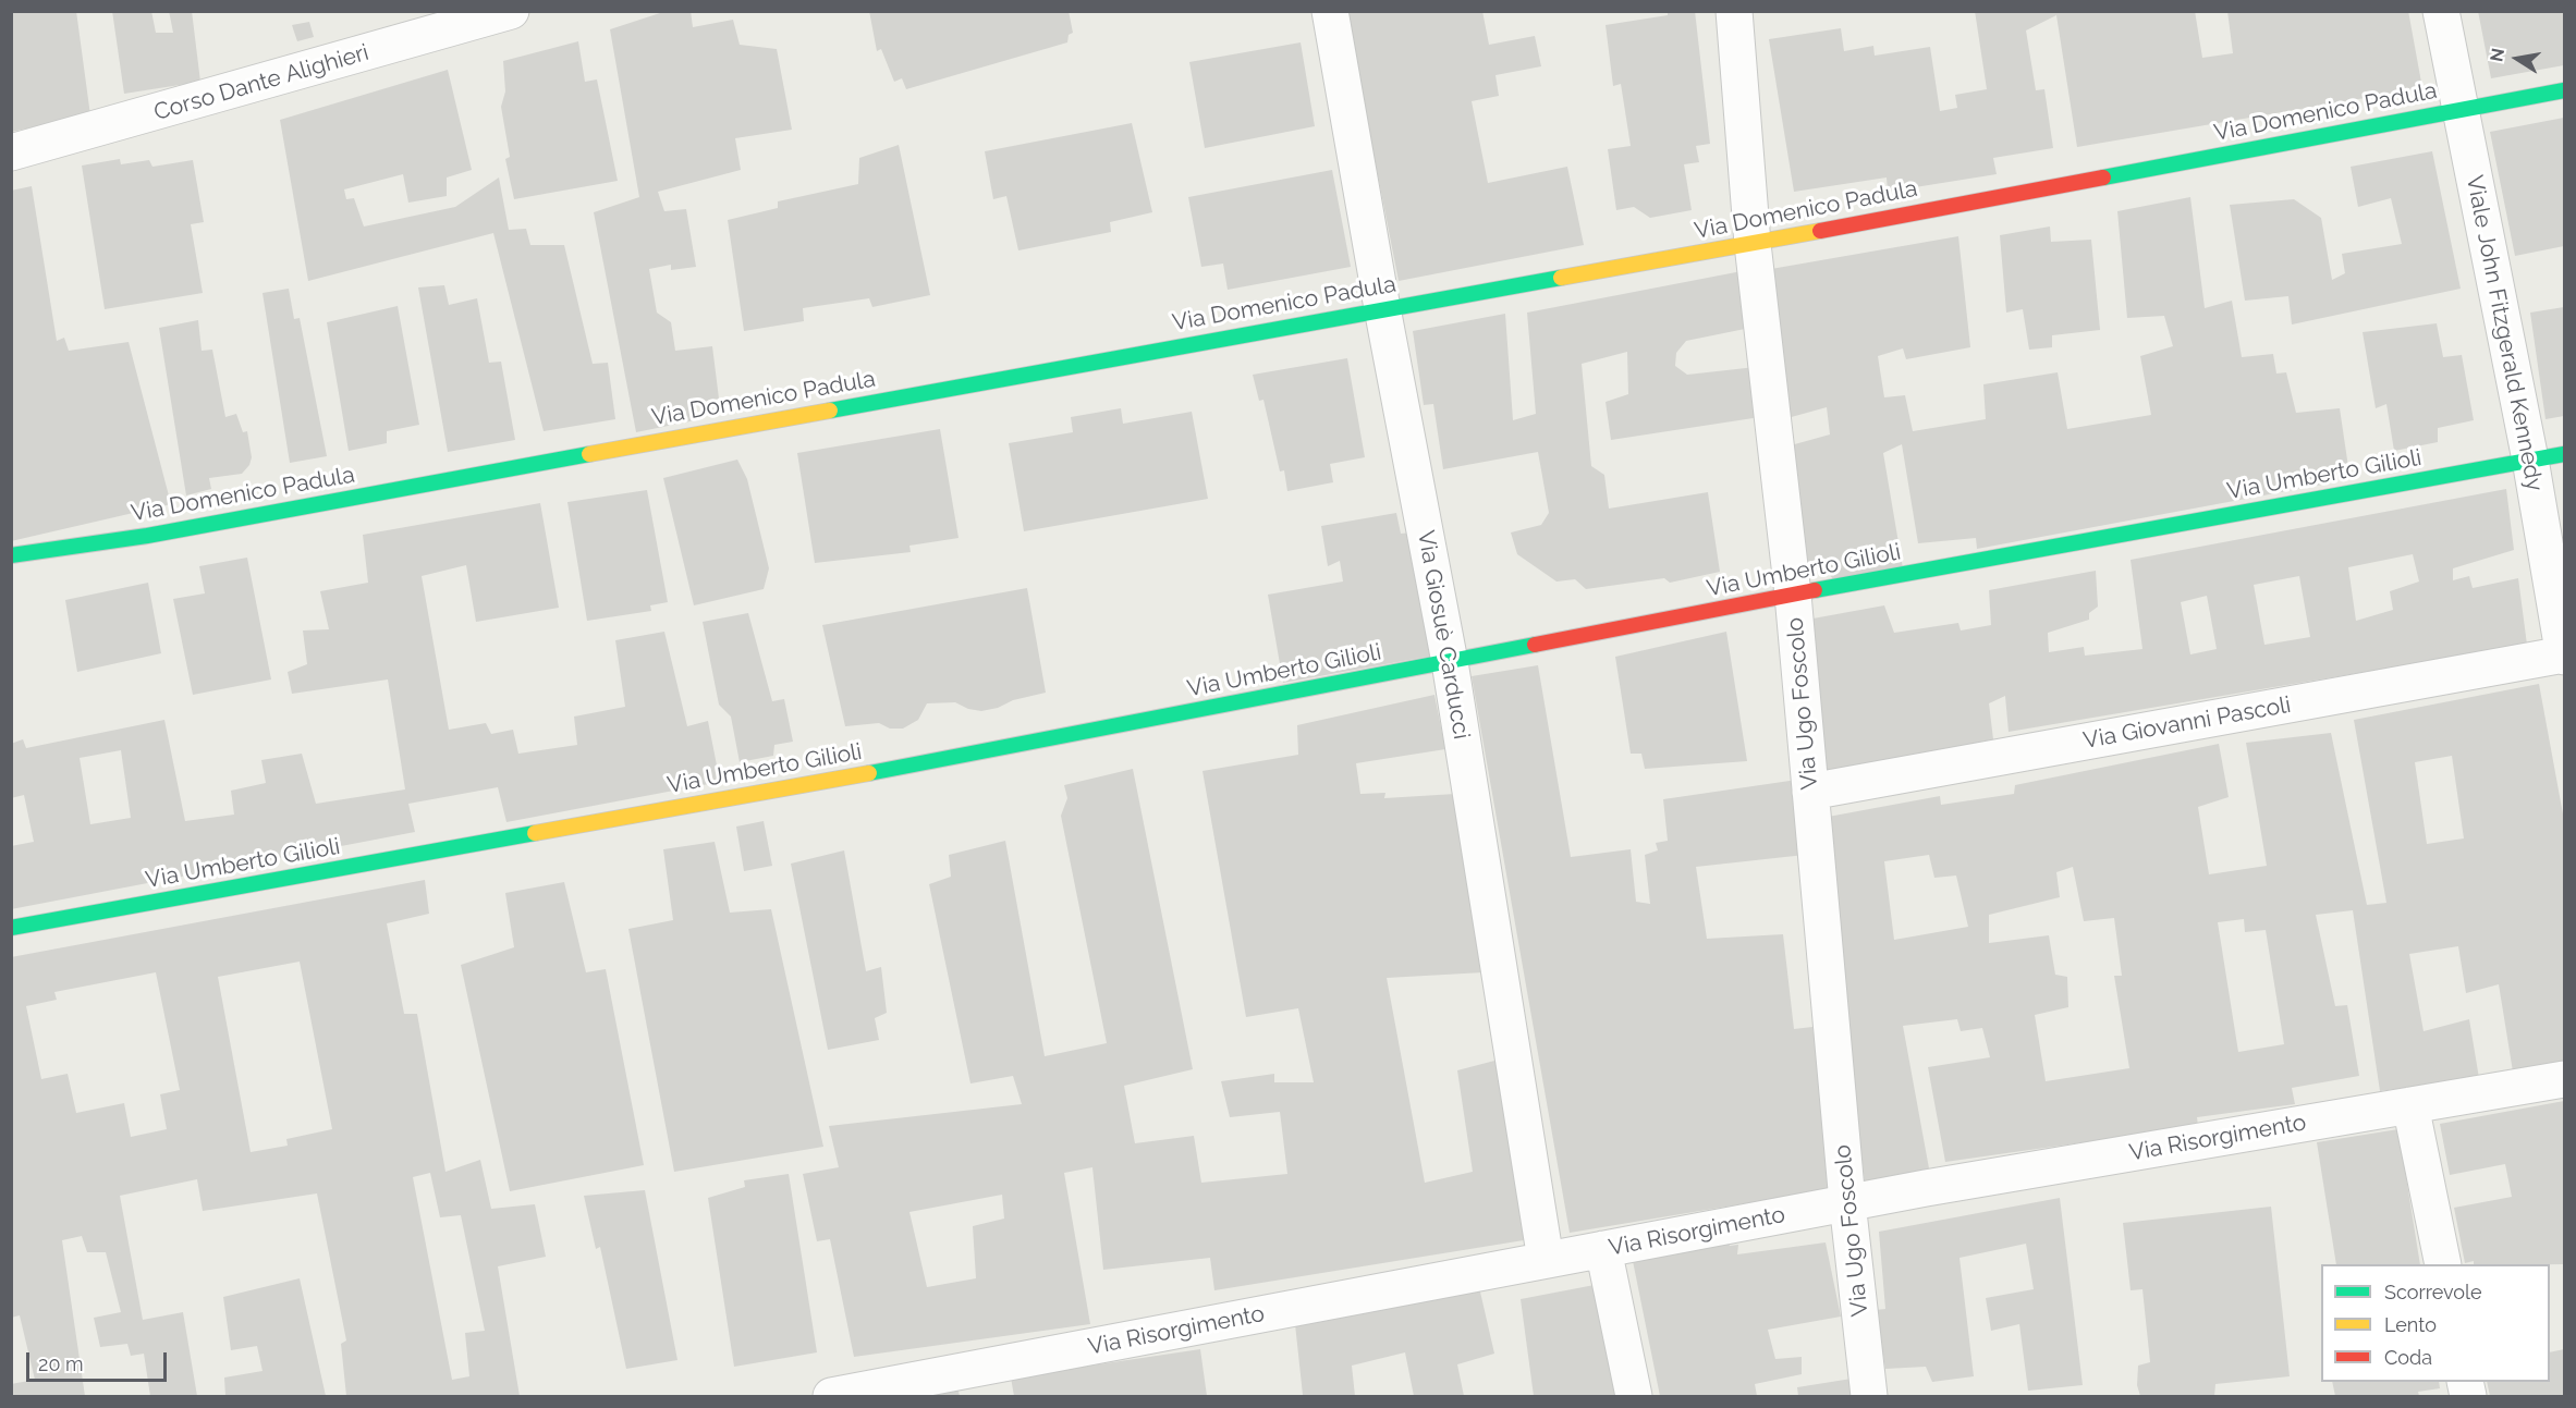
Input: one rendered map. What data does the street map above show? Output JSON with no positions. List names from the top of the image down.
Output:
{
  "streets": {
    "street": [
      "Corso Dante Alighieri",
      "Via Domenico Padula",
      "Viale John Fitzgerald Kennedy",
      "Via Umberto Gilioli",
      "Via Giosuè Carducci",
      "Via Ugo Foscolo",
      "Via Giovanni Pascoli",
      "Via Risorgimento"
    ]
  },
  "crossings": [
    ["Via Domenico Padula", "Viale John Fitzgerald Kennedy"],
    ["Via Domenico Padula", "Via Giosuè Carducci"],
    ["Via Domenico Padula", "Via Ugo Foscolo"],
    ["Viale John Fitzgerald Kennedy", "Via Umberto Gilioli"],
    ["Viale John Fitzgerald Kennedy", "Via Giovanni Pascoli"],
    ["Via Umberto Gilioli", "Via Giosuè Carducci"],
    ["Via Umberto Gilioli", "Via Ugo Foscolo"],
    ["Via Giosuè Carducci", "Via Risorgimento"],
    ["Via Ugo Foscolo", "Via Giovanni Pascoli"],
    ["Via Ugo Foscolo", "Via Risorgimento"]
  ],
  "legend": ["Scorrevole", "Lento", "Coda"],
  "scale_bar": "20 m",
  "north": "left"
}
